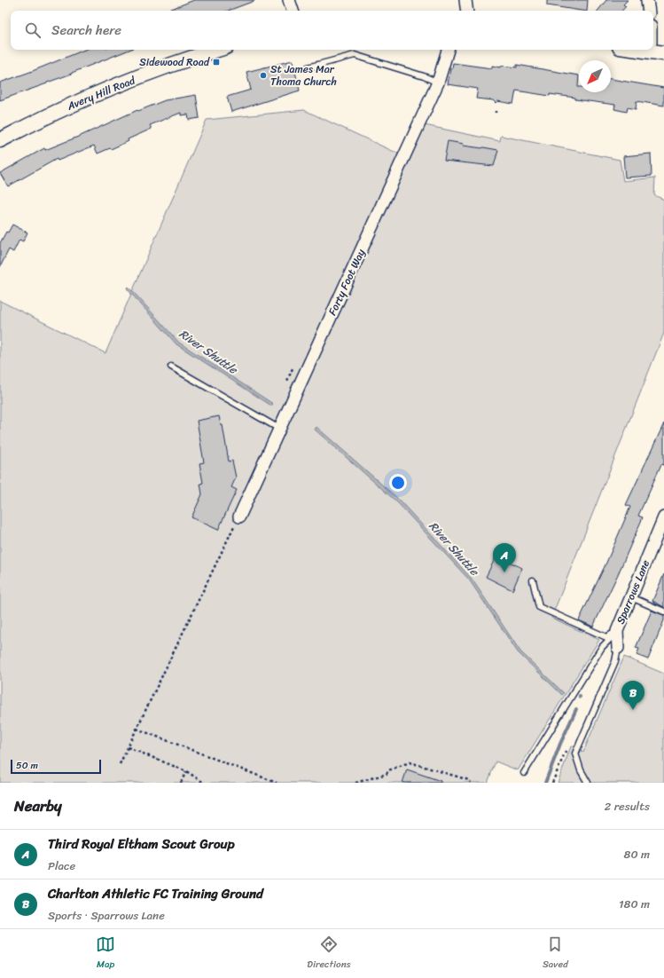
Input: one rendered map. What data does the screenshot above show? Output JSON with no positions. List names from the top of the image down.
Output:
{
  "streets": {
    "street": ["Avery Hill Road", "Forty Foot Way", "Sparrows Lane"]
  },
  "water": ["River Shuttle"],
  "places": {
    "transit": ["Sidewood Road"],
    "other": ["St James Mar Thoma Church"]
  },
  "scale_bar": "50 m",
  "north": "bottom left",
  "page": {
    "search": "Search here",
    "pins": ["A", "B"],
    "scale": "50 m",
    "heading": ["Nearby", "2 results"],
    "list": [
      {
        "mark": "A",
        "name": "Third Royal Eltham Scout Group",
        "note": "Place",
        "value": "80 m"
      },
      {
        "mark": "B",
        "name": "Charlton Athletic FC Training Ground",
        "note": "Sports · Sparrows Lane",
        "value": "180 m"
      }
    ],
    "nav": ["Map", "Directions", "Saved"]
  }
}
